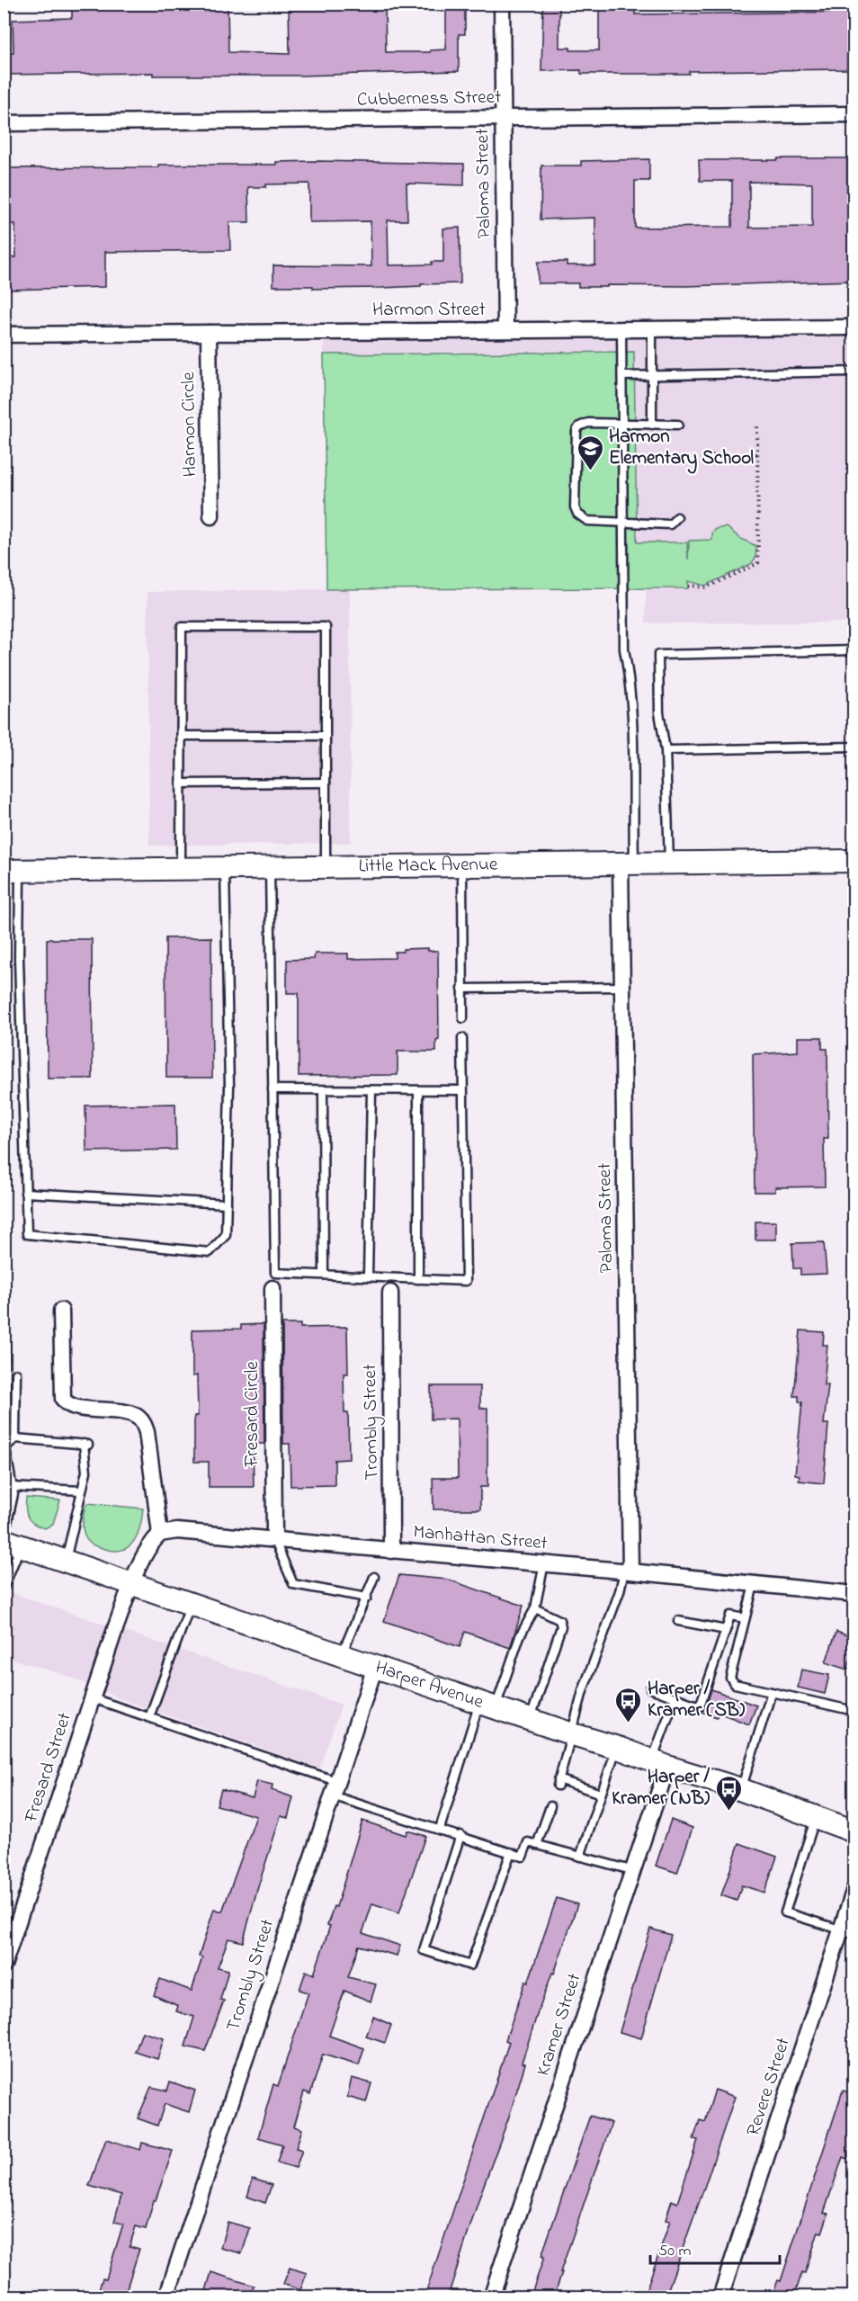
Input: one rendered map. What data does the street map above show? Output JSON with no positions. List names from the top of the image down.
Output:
{
  "streets": {
    "main road": ["Little Mack Avenue", "Harper Avenue"],
    "street": [
      "Cubberness Street",
      "Paloma Street",
      "Harmon Street",
      "Harmon Circle",
      "Fresard Circle",
      "Trombly Street",
      "Manhattan Street",
      "Fresard Street",
      "Kramer Street",
      "Revere Street"
    ]
  },
  "crossings": [
    ["Cubberness Street", "Paloma Street"],
    ["Paloma Street", "Harmon Street"],
    ["Paloma Street", "Little Mack Avenue"],
    ["Paloma Street", "Manhattan Street"],
    ["Harmon Street", "Harmon Circle"],
    ["Fresard Circle", "Manhattan Street"],
    ["Trombly Street", "Manhattan Street"],
    ["Trombly Street", "Harper Avenue"],
    ["Harper Avenue", "Fresard Street"],
    ["Harper Avenue", "Kramer Street"]
  ],
  "places": {
    "school or university": ["Harmon Elementary School"],
    "bus stop": ["Harper / Kramer (SB)", "Harper / Kramer (NB)"]
  },
  "scale_bar": "50 m"
}
